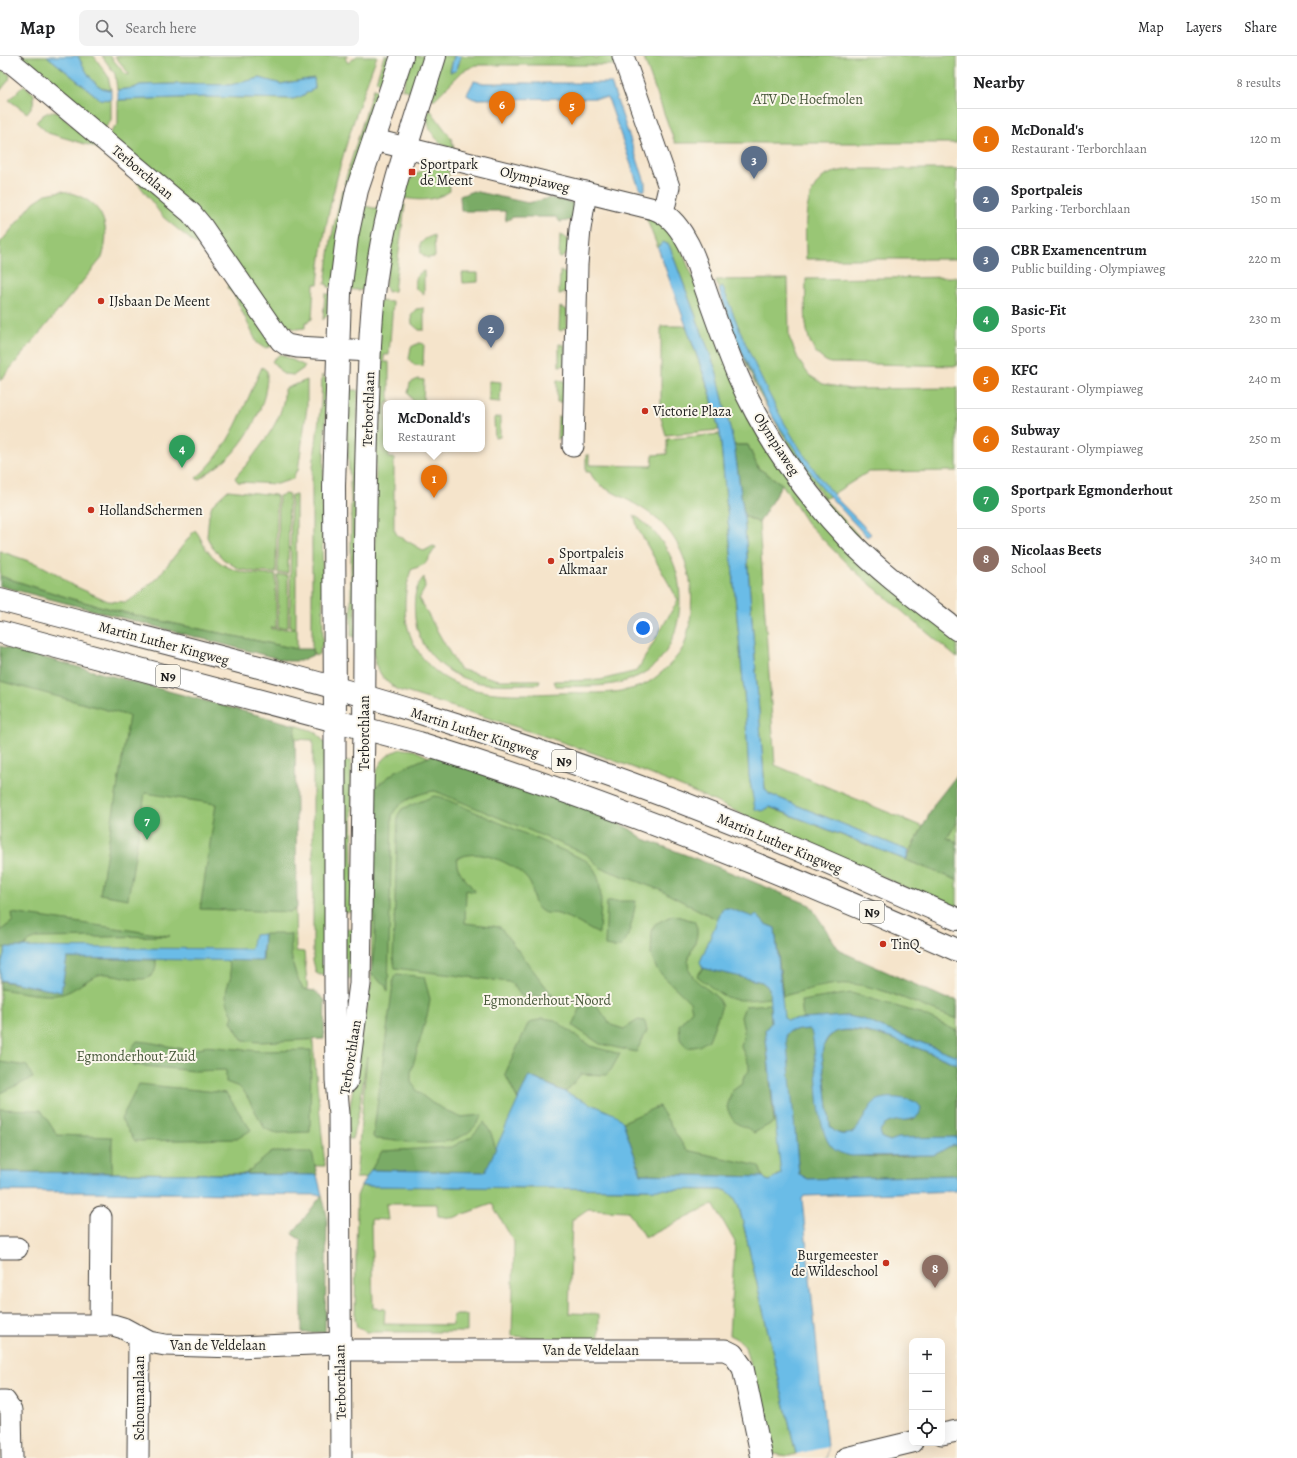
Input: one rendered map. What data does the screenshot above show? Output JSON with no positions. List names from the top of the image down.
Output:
{
  "streets": {
    "main road": ["Terborchlaan", "Martin Luther Kingweg", "N9"],
    "street": ["Olympiaweg", "Van de Veldelaan", "Schoumanlaan"]
  },
  "crossings": [
    ["Terborchlaan", "Olympiaweg"],
    ["Terborchlaan", "Martin Luther Kingweg"],
    ["Terborchlaan", "Van de Veldelaan"],
    ["Martin Luther Kingweg", "N9"],
    ["Van de Veldelaan", "Schoumanlaan"]
  ],
  "parks": ["ATV De Hoefmolen", "Egmonderhout-Noord", "Egmonderhout-Zuid"],
  "places": {
    "transit": ["Sportpark de Meent"],
    "other": [
      "IJsbaan De Meent",
      "Victorie Plaza",
      "HollandSchermen",
      "Sportpaleis Alkmaar",
      "TinQ",
      "Burgemeester de Wildeschool"
    ]
  },
  "page": {
    "header": "Map",
    "search": "Search here",
    "nav": ["Map", "Layers", "Share"],
    "heading": ["Nearby", "8 results"],
    "pins": [
      "6",
      "5",
      "3",
      "2",
      "4",
      "1",
      "7",
      "8"
    ],
    "list": [
      {
        "mark": "1",
        "name": "McDonald's",
        "note": "Restaurant · Terborchlaan",
        "value": "120 m"
      },
      {
        "mark": "2",
        "name": "Sportpaleis",
        "note": "Parking · Terborchlaan",
        "value": "150 m"
      },
      {
        "mark": "3",
        "name": "CBR Examencentrum",
        "note": "Public building · Olympiaweg",
        "value": "220 m"
      },
      {
        "mark": "4",
        "name": "Basic-Fit",
        "note": "Sports",
        "value": "230 m"
      },
      {
        "mark": "5",
        "name": "KFC",
        "note": "Restaurant · Olympiaweg",
        "value": "240 m"
      },
      {
        "mark": "6",
        "name": "Subway",
        "note": "Restaurant · Olympiaweg",
        "value": "250 m"
      },
      {
        "mark": "7",
        "name": "Sportpark Egmonderhout",
        "note": "Sports",
        "value": "250 m"
      },
      {
        "mark": "8",
        "name": "Nicolaas Beets",
        "note": "School",
        "value": "340 m"
      }
    ],
    "popup": ["McDonald's", "Restaurant"],
    "map_buttons": ["+", "−"]
  }
}
